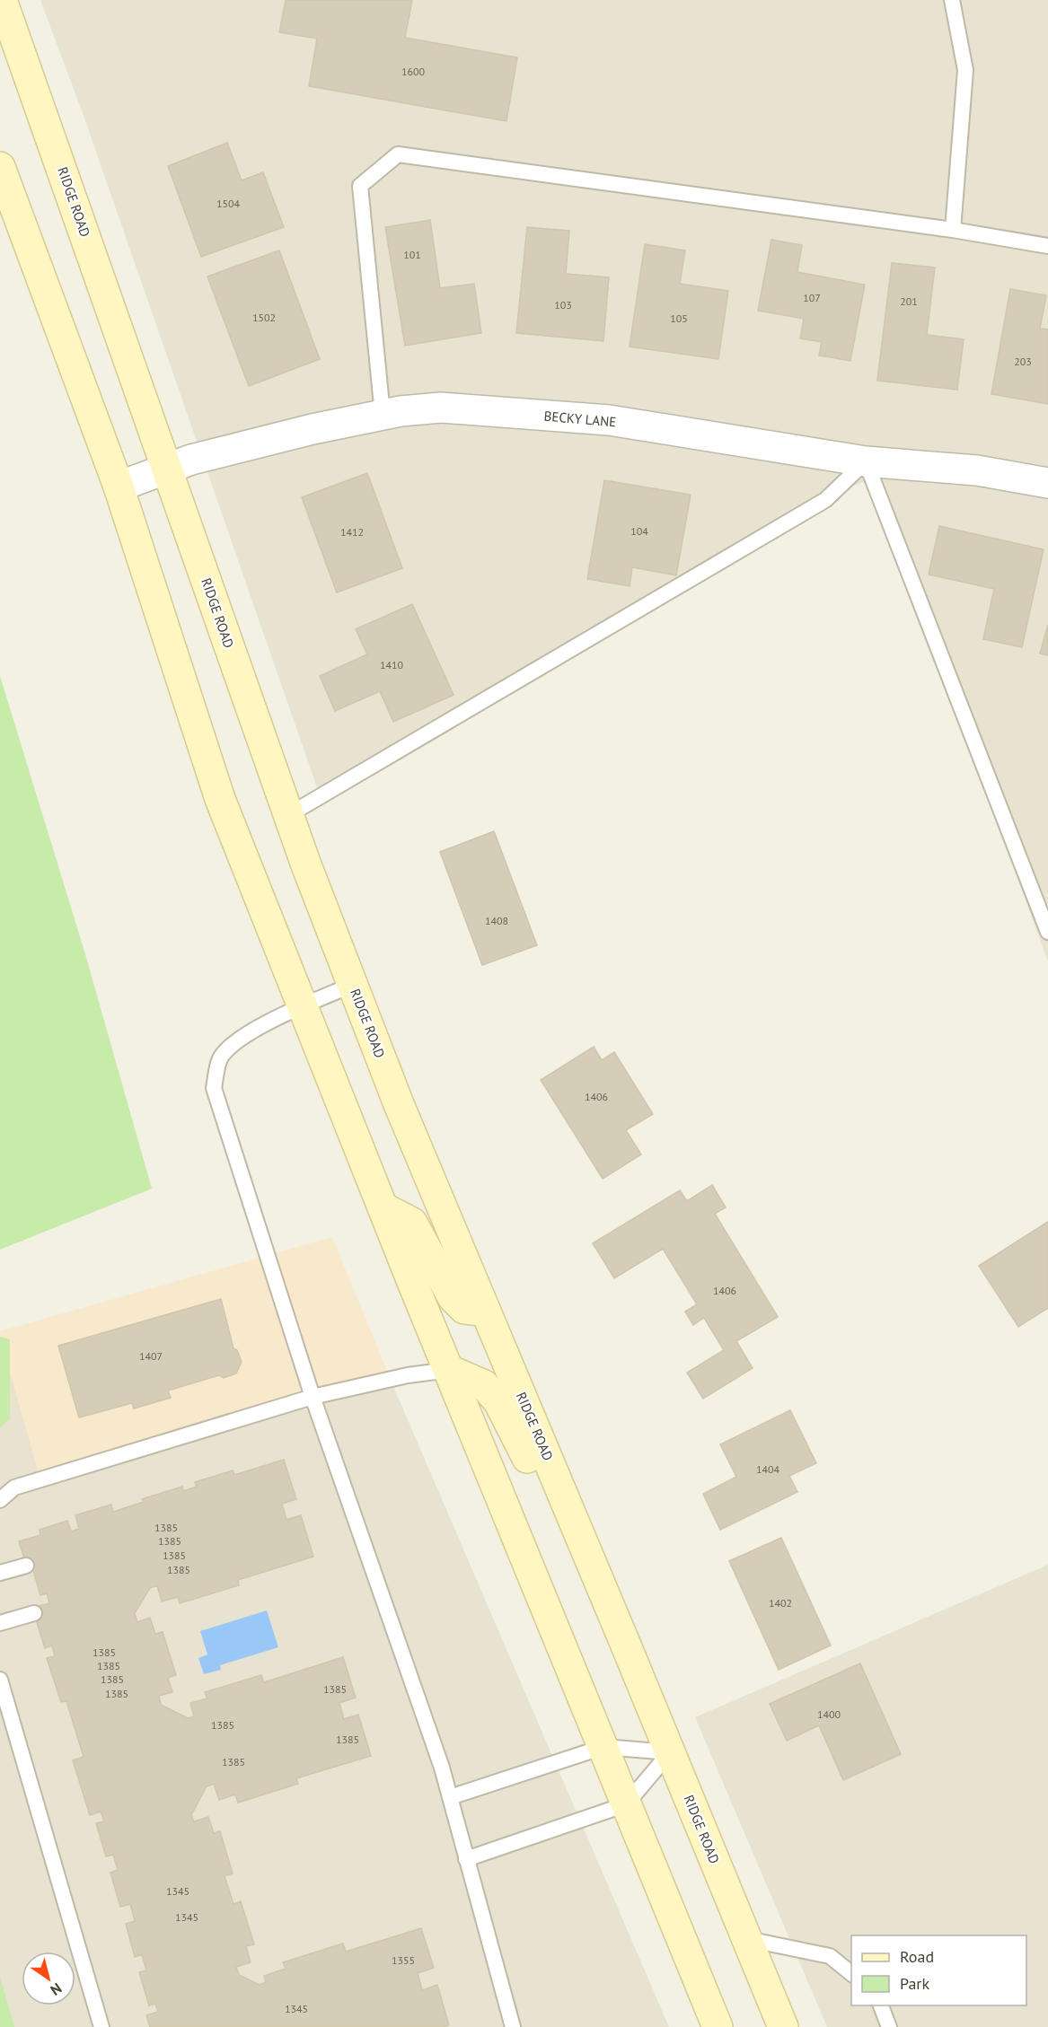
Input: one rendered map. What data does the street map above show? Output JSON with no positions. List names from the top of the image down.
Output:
{
  "streets": {
    "main road": ["RIDGE ROAD"],
    "street": ["BECKY LANE"]
  },
  "crossings": [
    ["RIDGE ROAD", "BECKY LANE"]
  ],
  "house_numbers": [
    "1600",
    "1504",
    "101",
    "107",
    "201",
    "103",
    "1502",
    "105",
    "203",
    "104",
    "1412",
    "1410",
    "1408",
    "1406",
    "1406",
    "1407",
    "1404",
    "1385",
    "1385",
    "1385",
    "1385",
    "1402",
    "1385",
    "1385",
    "1385",
    "1385",
    "1385",
    "1400",
    "1385",
    "1385",
    "1385",
    "1345",
    "1345",
    "1355",
    "1345"
  ],
  "legend": ["Road", "Park"],
  "north": "bottom right"
}
